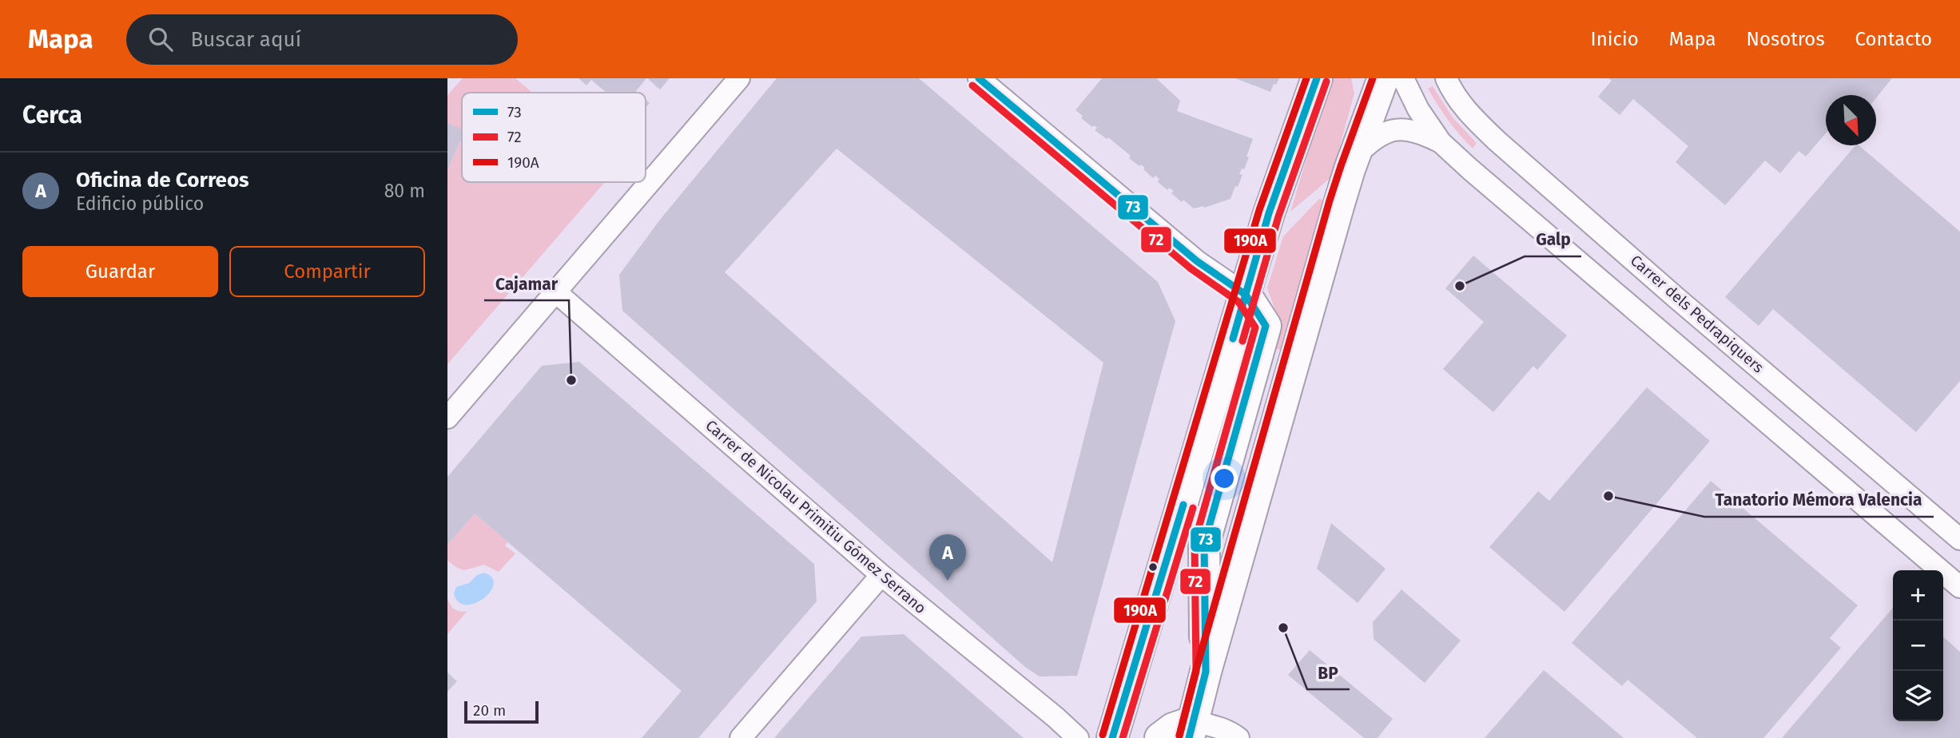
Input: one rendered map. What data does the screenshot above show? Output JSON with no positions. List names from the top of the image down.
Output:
{
  "streets": {
    "street": ["Carrer dels Pedrapiquers", "Carrer de Nicolau Primitiu Gómez Serrano"]
  },
  "places": [
    "Galp",
    "Cajamar",
    "Tanatorio Mémora Valencia",
    "BP"
  ],
  "lines": ["transit line 73", "transit line 190A", "transit line 72"],
  "legend": ["73", "72", "190A"],
  "scale_bar": "20 m",
  "north": "bottom right",
  "page": {
    "header": "Mapa",
    "search": "Buscar aquí",
    "nav": [
      "Inicio",
      "Mapa",
      "Nosotros",
      "Contacto"
    ],
    "heading": "Cerca",
    "list": [
      {
        "mark": "A",
        "name": "Oficina de Correos",
        "note": "Edificio público",
        "value": "80 m"
      }
    ],
    "buttons": ["Guardar", "Compartir"],
    "pins": "A",
    "map_buttons": ["+", "−"],
    "scale": "20 m"
  }
}
